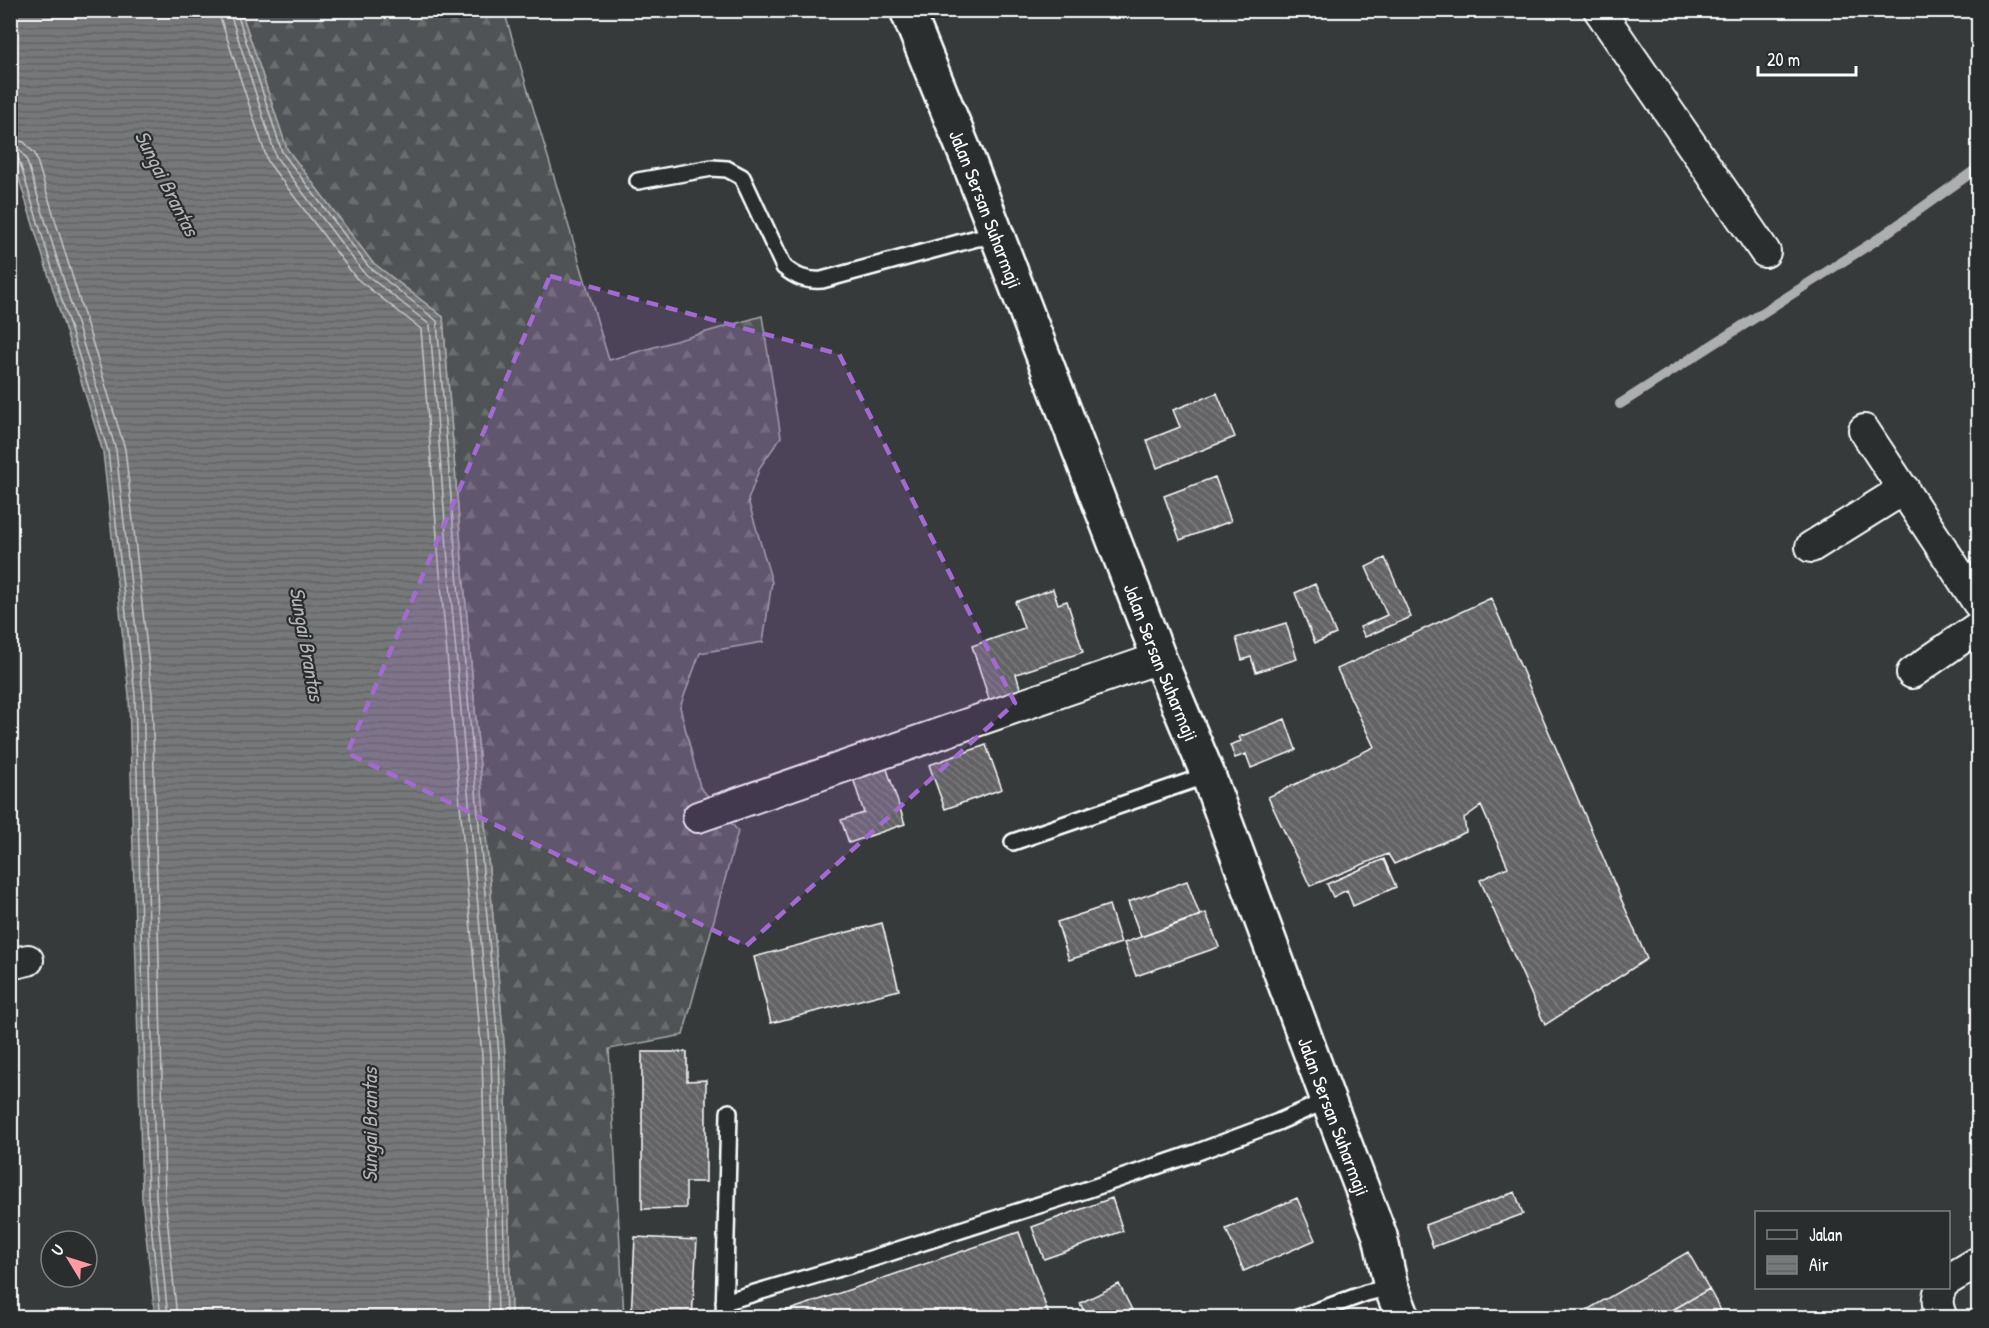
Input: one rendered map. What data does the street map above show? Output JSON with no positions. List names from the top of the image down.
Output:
{
  "streets": {
    "highway": ["Jalan Sersan Suharmaji"]
  },
  "water": ["Sungai Brantas"],
  "legend": ["Jalan", "Air"],
  "scale_bar": "20 m",
  "north": "top left"
}
